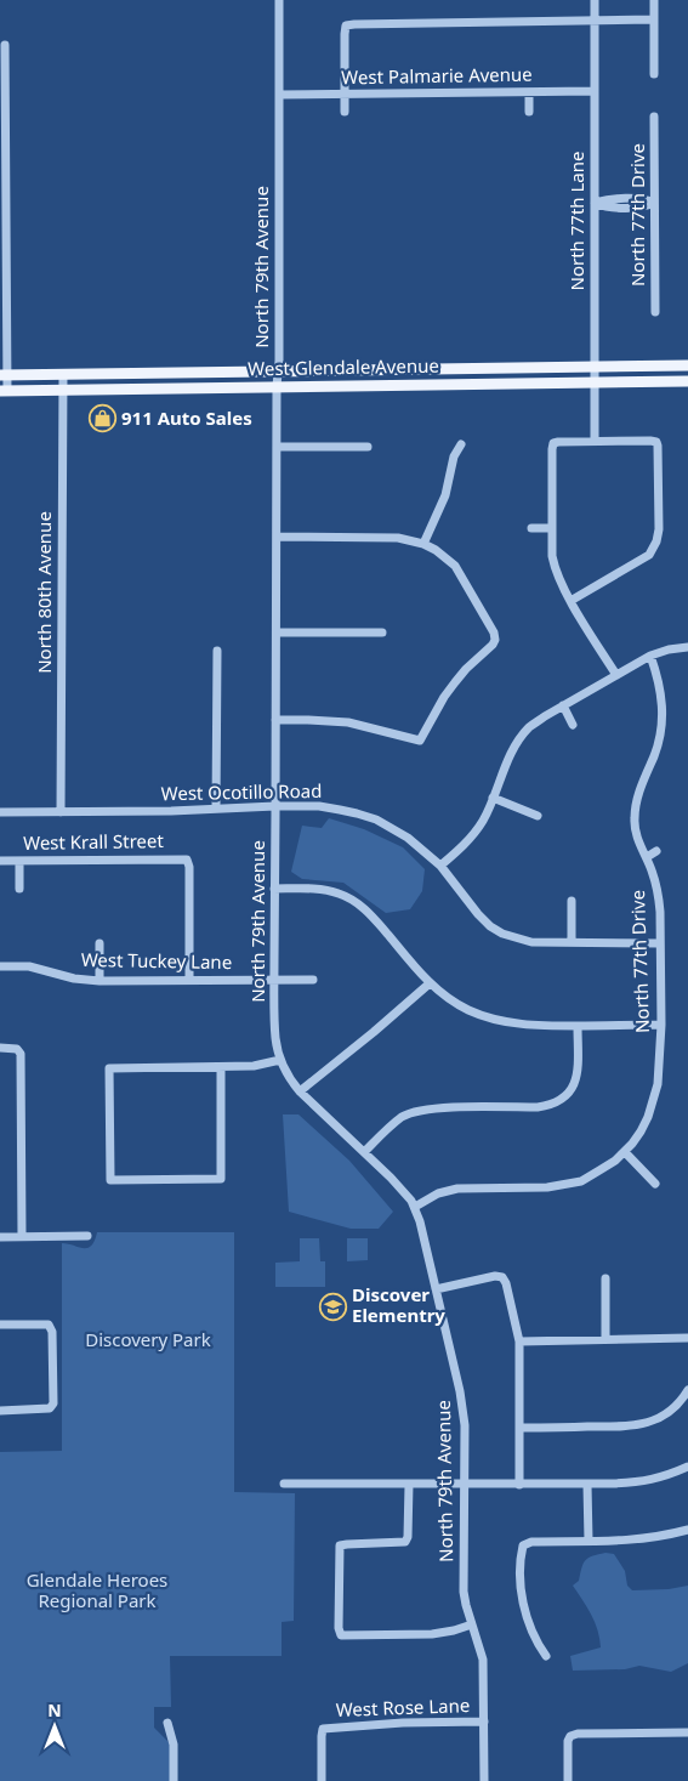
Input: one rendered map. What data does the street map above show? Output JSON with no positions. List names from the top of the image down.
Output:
{
  "streets": {
    "main road": ["West Glendale Avenue"],
    "street": [
      "West Palmarie Avenue",
      "North 77th Drive",
      "North 77th Lane",
      "North 79th Avenue",
      "North 80th Avenue",
      "West Ocotillo Road",
      "West Krall Street",
      "West Tuckey Lane",
      "West Rose Lane"
    ]
  },
  "crossings": [
    ["West Palmarie Avenue", "North 77th Lane"],
    ["West Palmarie Avenue", "North 79th Avenue"],
    ["North 77th Drive", "North 79th Avenue"],
    ["North 77th Lane", "West Glendale Avenue"],
    ["North 79th Avenue", "West Glendale Avenue"],
    ["North 79th Avenue", "West Ocotillo Road"],
    ["North 79th Avenue", "West Tuckey Lane"],
    ["North 79th Avenue", "West Rose Lane"],
    ["West Glendale Avenue", "North 80th Avenue"],
    ["North 80th Avenue", "West Ocotillo Road"],
    ["West Krall Street", "West Tuckey Lane"]
  ],
  "parks": ["Discovery Park", "Glendale Heroes Regional Park"],
  "places": {
    "shop": ["911 Auto Sales"],
    "school or university": ["Discover Elementry"]
  },
  "north": "top"
}
